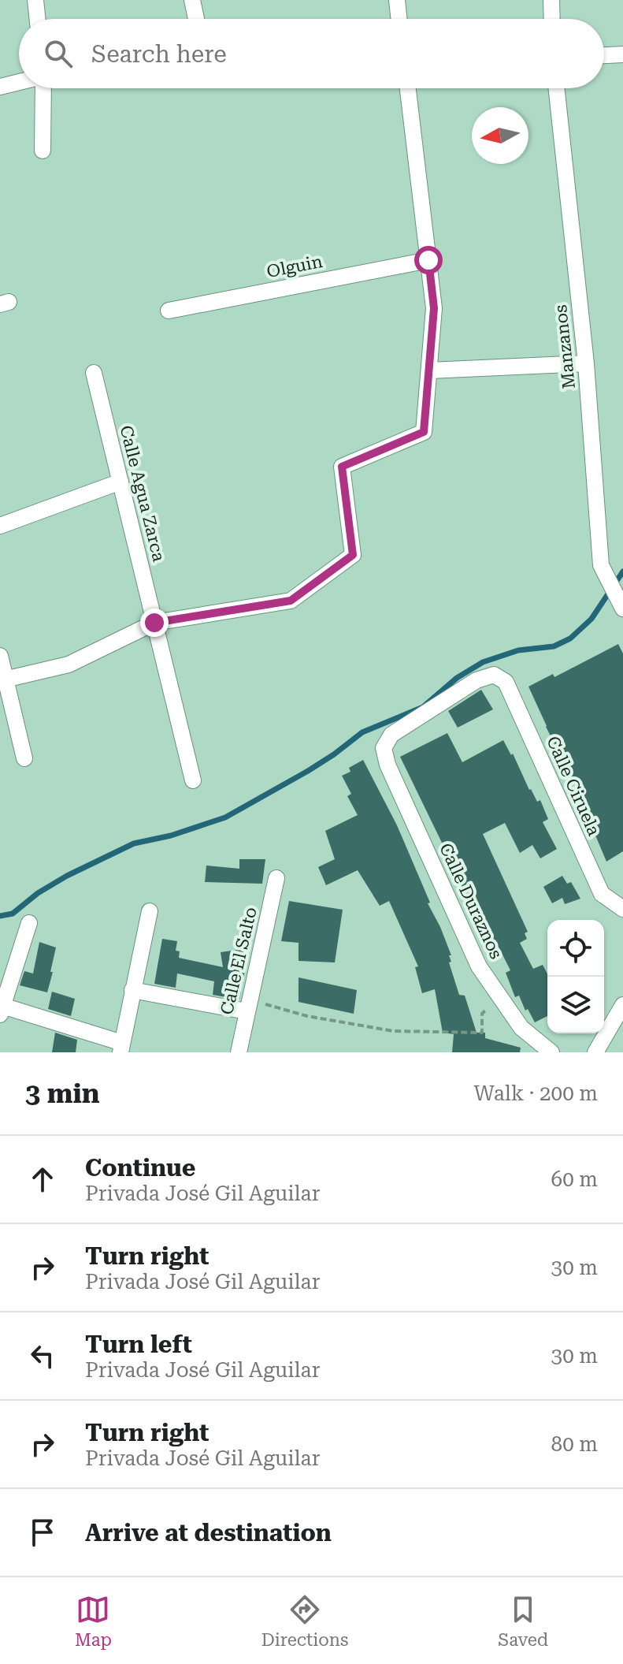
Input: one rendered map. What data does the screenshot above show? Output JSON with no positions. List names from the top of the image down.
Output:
{
  "streets": {
    "street": [
      "Olguin",
      "Manzanos",
      "Calle Agua Zarca",
      "Calle Ciruela",
      "Calle Duraznos",
      "Calle El Salto"
    ]
  },
  "crossings": [
    ["Calle Ciruela", "Calle Duraznos"]
  ],
  "north": "left",
  "page": {
    "search": "Search here",
    "heading": ["3 min", "Walk · 200 m"],
    "list": [
      ["Continue", "Privada José Gil Aguilar", "60 m"],
      ["Turn right", "Privada José Gil Aguilar", "30 m"],
      ["Turn left", "Privada José Gil Aguilar", "30 m"],
      ["Turn right", "Privada José Gil Aguilar", "80 m"],
      "Arrive at destination"
    ],
    "nav": ["Map", "Directions", "Saved"]
  }
}
